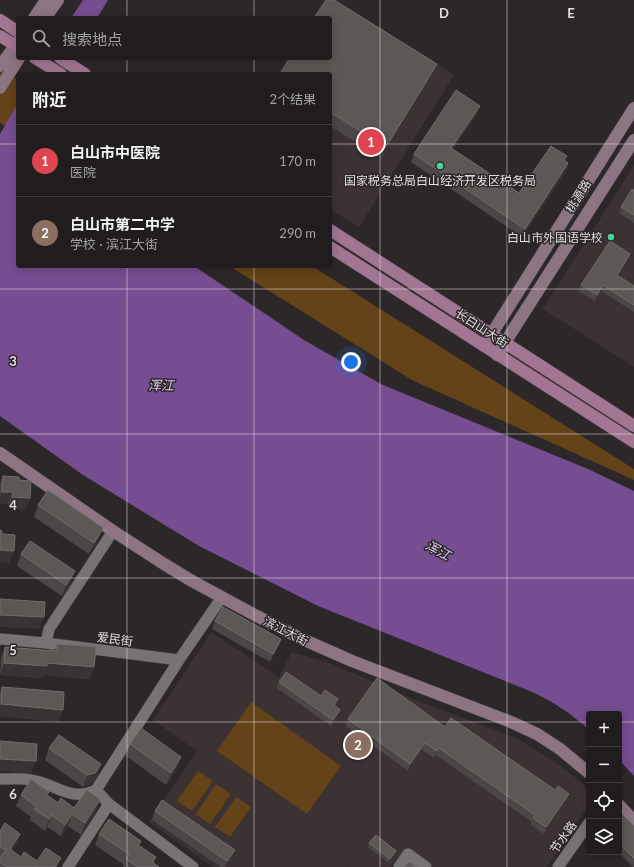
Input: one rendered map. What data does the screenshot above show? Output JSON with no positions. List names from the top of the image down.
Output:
{
  "streets": {
    "main road": ["长白山大街"],
    "street": [
      "桃源路",
      "滨江大街",
      "爱民街",
      "节水路"
    ]
  },
  "crossings": [
    ["桃源路", "长白山大街"]
  ],
  "water": ["浑江"],
  "places": ["国家税务总局白山经济开发区税务局", "白山市外国语学校"],
  "page": {
    "search": "搜索地点",
    "heading": ["附近", "2个结果"],
    "list": [
      {
        "mark": "1",
        "name": "白山市中医院",
        "note": "医院",
        "value": "170 m"
      },
      {
        "mark": "2",
        "name": "白山市第二中学",
        "note": "学校 · 滨江大街",
        "value": "290 m"
      }
    ],
    "pins": ["1", "2"],
    "map_buttons": ["+", "−"]
  },
  "grid": {
    "columns": ["D", "E"],
    "rows": [
      "3",
      "4",
      "5",
      "6"
    ]
  }
}
